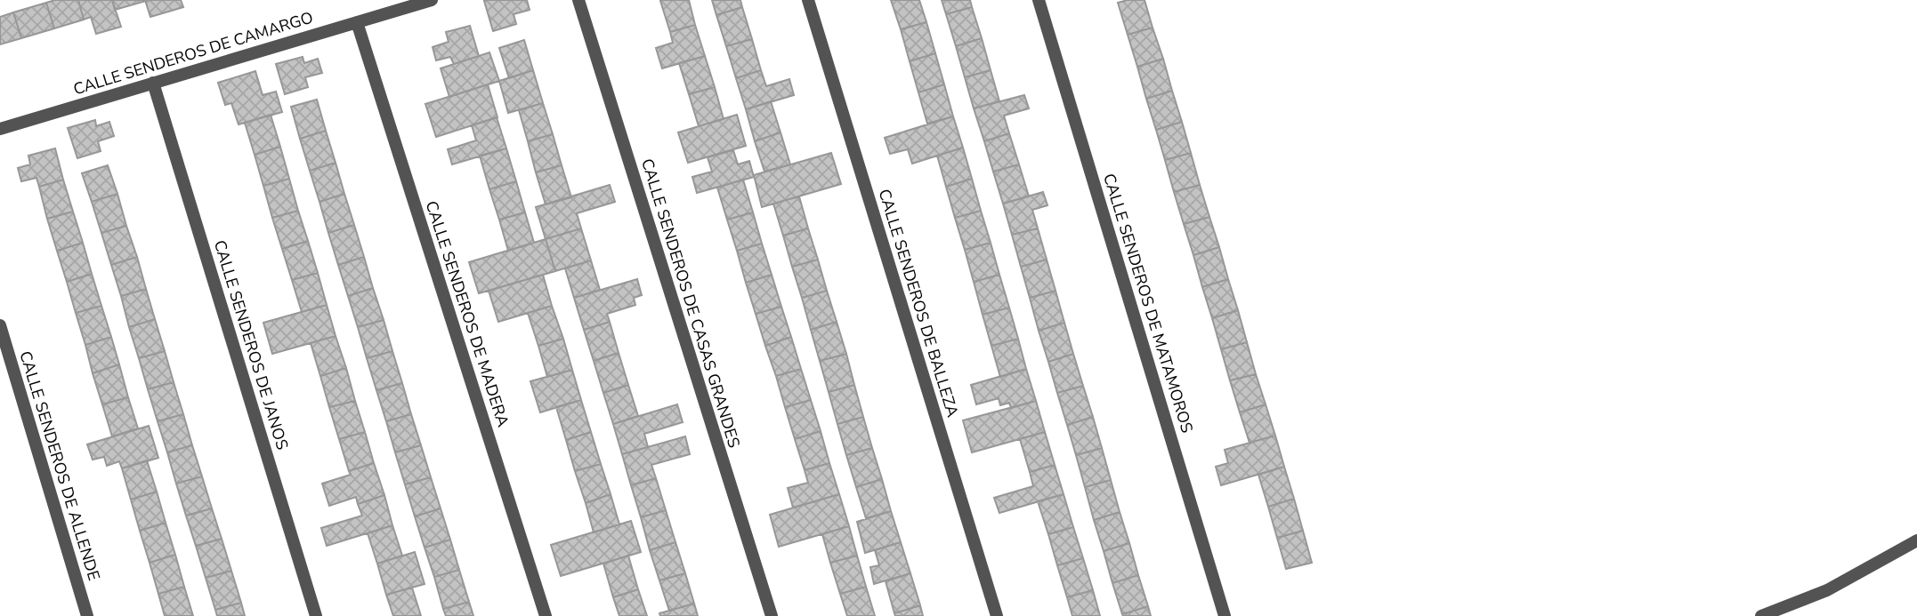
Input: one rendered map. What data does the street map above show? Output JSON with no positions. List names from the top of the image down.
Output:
{
  "streets": {
    "street": [
      "CALLE SENDEROS DE CAMARGO",
      "CALLE SENDEROS DE CASAS GRANDES",
      "CALLE SENDEROS DE BALLEZA",
      "CALLE SENDEROS DE MATAMOROS",
      "CALLE SENDEROS DE MADERA",
      "CALLE SENDEROS DE JANOS",
      "CALLE SENDEROS DE ALLENDE"
    ]
  },
  "crossings": [
    ["CALLE SENDEROS DE CAMARGO", "CALLE SENDEROS DE MADERA"],
    ["CALLE SENDEROS DE CAMARGO", "CALLE SENDEROS DE JANOS"]
  ]
}
